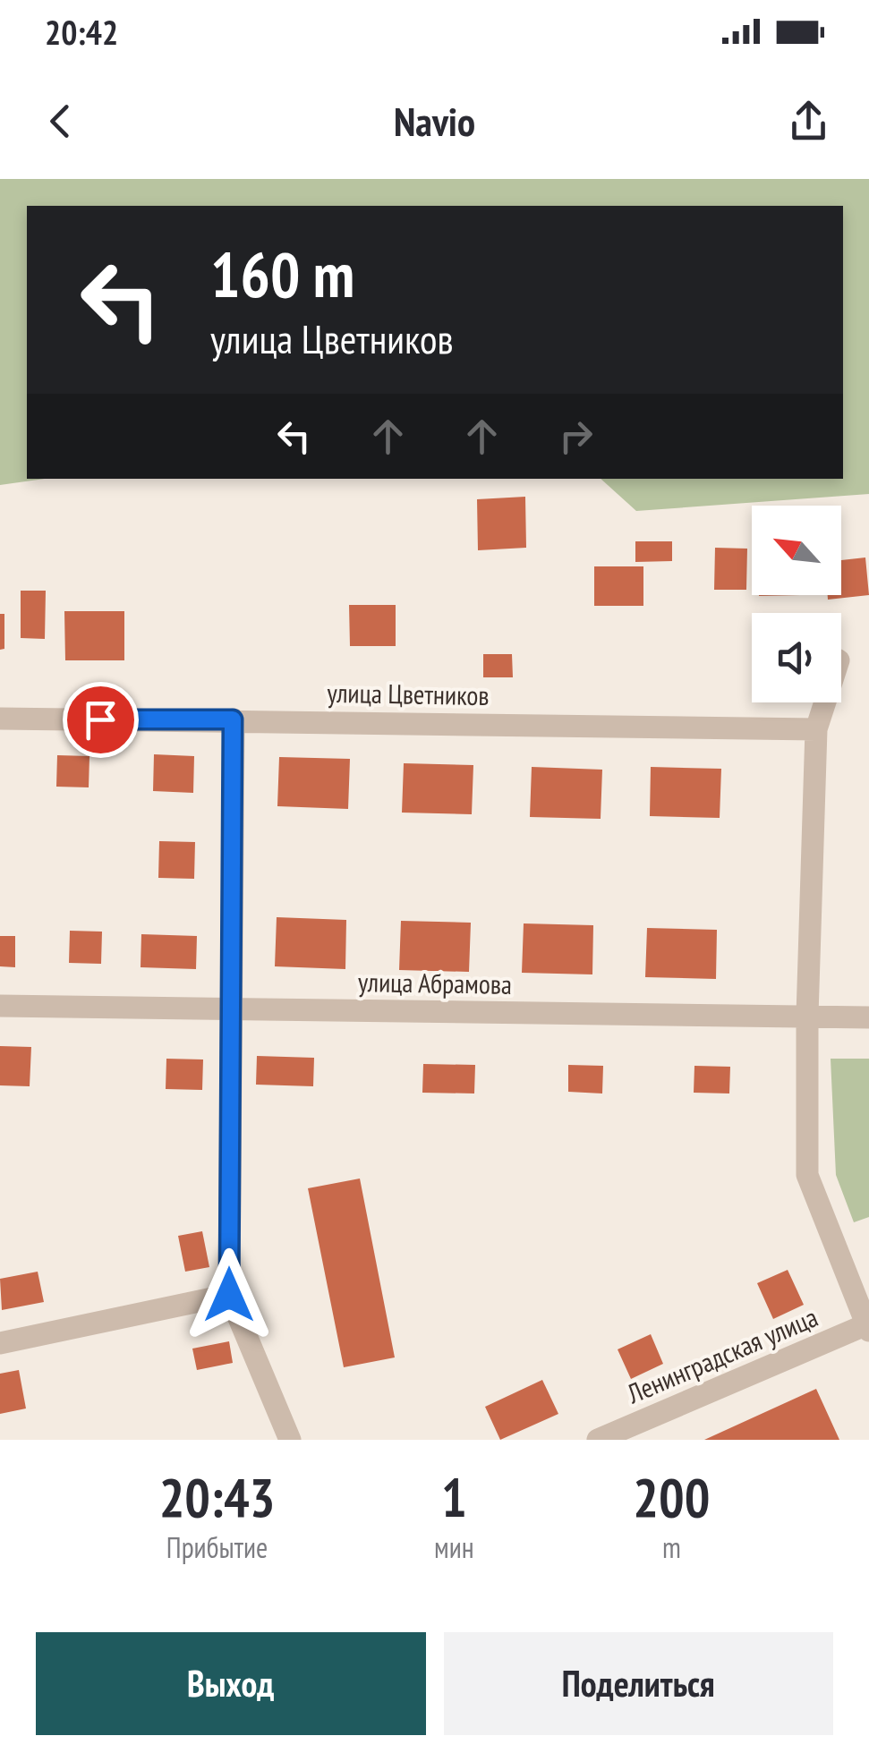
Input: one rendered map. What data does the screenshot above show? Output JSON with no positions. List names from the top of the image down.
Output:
{
  "streets": {
    "street": ["улица Цветников", "улица Абрамова", "Ленинградская улица"]
  },
  "north": "top left",
  "page": {
    "status": "20:42",
    "header": "Navio",
    "turn": ["160 m", "улица Цветников"],
    "eta": [
      "20:43",
      "Прибытие",
      "1",
      "мин",
      "200",
      "m"
    ],
    "buttons": ["Выход", "Поделиться"]
  }
}
